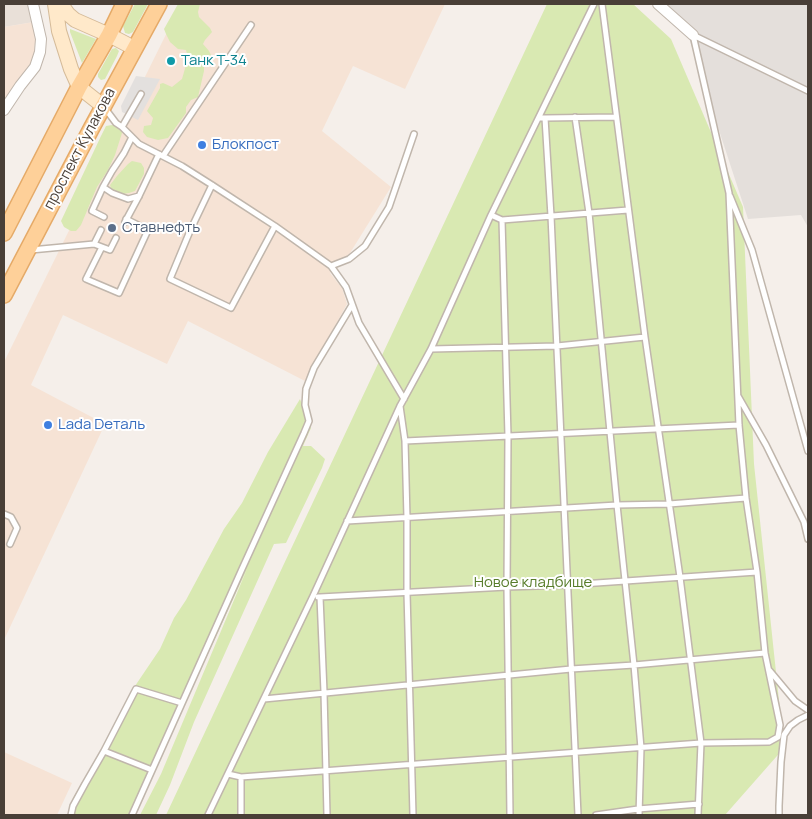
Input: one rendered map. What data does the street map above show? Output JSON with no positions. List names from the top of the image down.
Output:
{
  "streets": {
    "main road": ["проспект Кулакова"]
  },
  "parks": ["Новое кладбище"],
  "places": [
    "Танк Т-34",
    "Блокпост",
    "Ставнефть",
    "Lada Dеталь"
  ]
}
